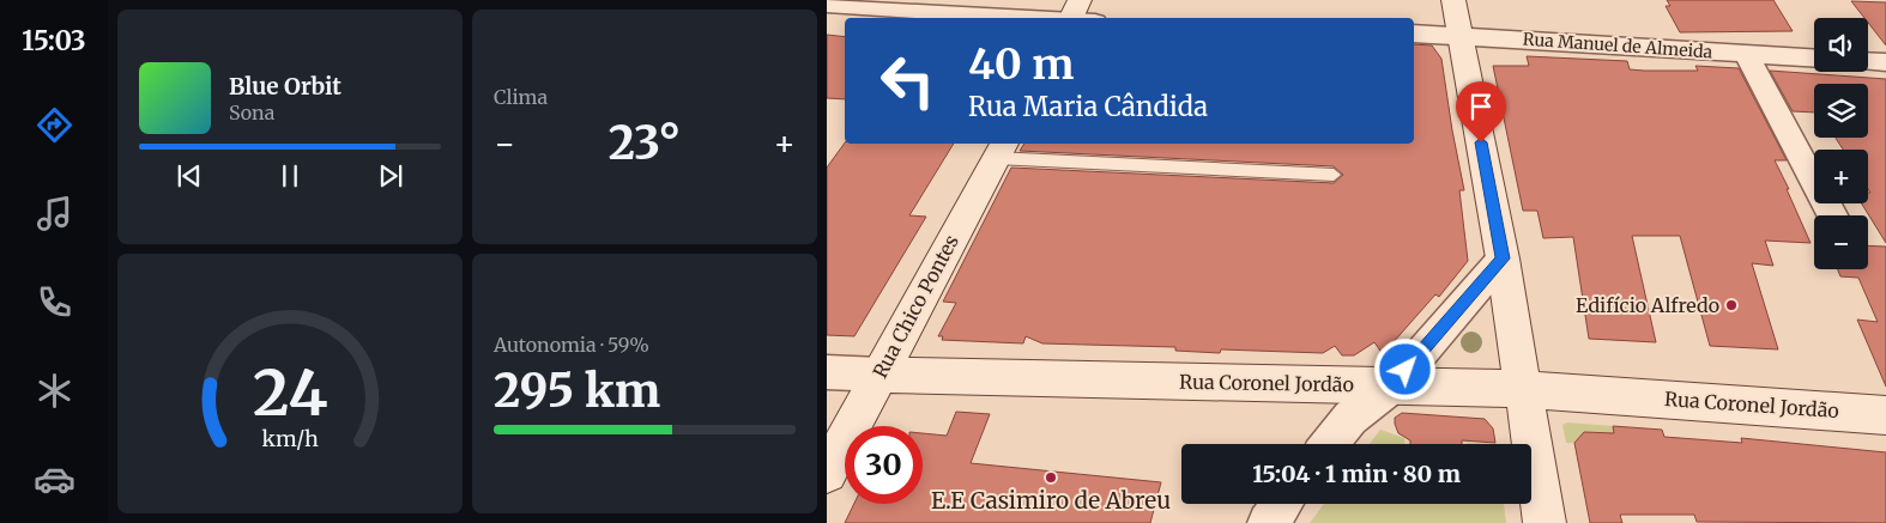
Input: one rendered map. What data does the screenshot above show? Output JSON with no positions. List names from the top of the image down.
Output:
{
  "streets": {
    "main road": ["Rua Chico Pontes", "Rua Coronel Jordão"],
    "street": ["Rua Manuel de Almeida"]
  },
  "crossings": [
    ["Rua Chico Pontes", "Rua Coronel Jordão"]
  ],
  "places": ["Edifício Alfredo", "E.E Casimiro de Abreu"],
  "page": {
    "tabs": "15:03",
    "tile": [
      "Clima",
      ["Autonomia · 59%", "295 km"]
    ],
    "map_buttons": ["+", "−"],
    "turn": ["40 m", "Rua Maria Cândida"],
    "song": ["Blue Orbit", "Sona"],
    "heat": ["−", "23°", "+"],
    "limit": "30",
    "trip": "15:04 · 1 min · 80 m",
    "gauge": ["24", "km/h"]
  }
}
